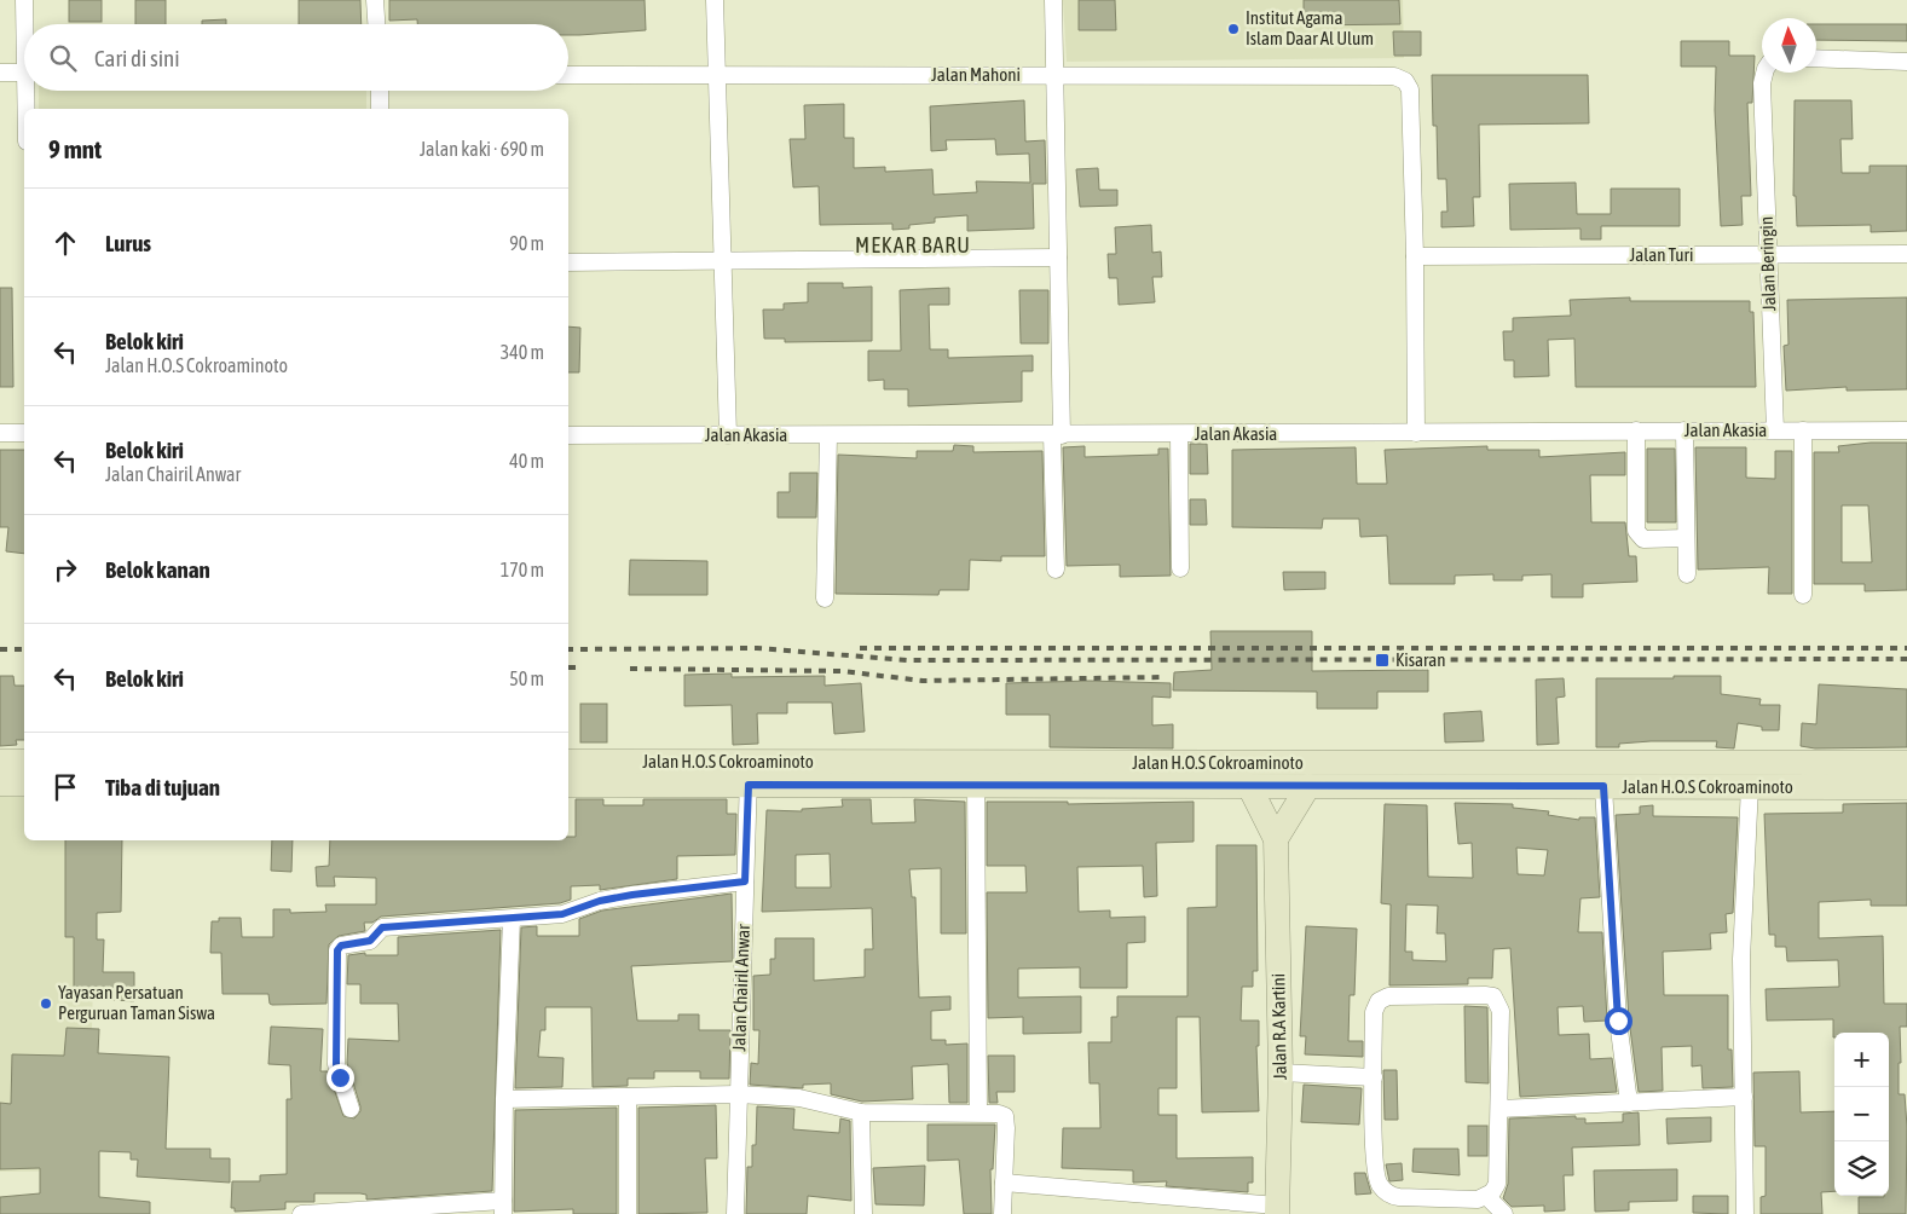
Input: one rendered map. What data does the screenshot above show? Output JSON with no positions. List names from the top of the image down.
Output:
{
  "streets": {
    "main road": ["Jalan H.O.S Cokroaminoto", "Jalan R.A Kartini"],
    "street": [
      "Jalan Mahoni",
      "Jalan Turi",
      "Jalan Beringin",
      "Jalan Akasia",
      "Jalan Chairil Anwar"
    ]
  },
  "crossings": [
    ["Jalan Mahoni", "Jalan Turi"],
    ["Jalan Turi", "Jalan Beringin"],
    ["Jalan Beringin", "Jalan Akasia"],
    ["Jalan H.O.S Cokroaminoto", "Jalan Chairil Anwar"]
  ],
  "districts": ["MEKAR BARU"],
  "places": {
    "other": ["Institut Agama Islam Daar Al Ulum", "Yayasan Persatuan Perguruan Taman Siswa"],
    "transit": ["Kisaran"]
  },
  "north": "top",
  "page": {
    "search": "Cari di sini",
    "heading": ["9 mnt", "Jalan kaki · 690 m"],
    "list": [
      ["Lurus", "90 m"],
      ["Belok kiri", "Jalan H.O.S Cokroaminoto", "340 m"],
      ["Belok kiri", "Jalan Chairil Anwar", "40 m"],
      ["Belok kanan", "170 m"],
      ["Belok kiri", "50 m"],
      "Tiba di tujuan"
    ],
    "map_buttons": ["+", "−"]
  }
}
